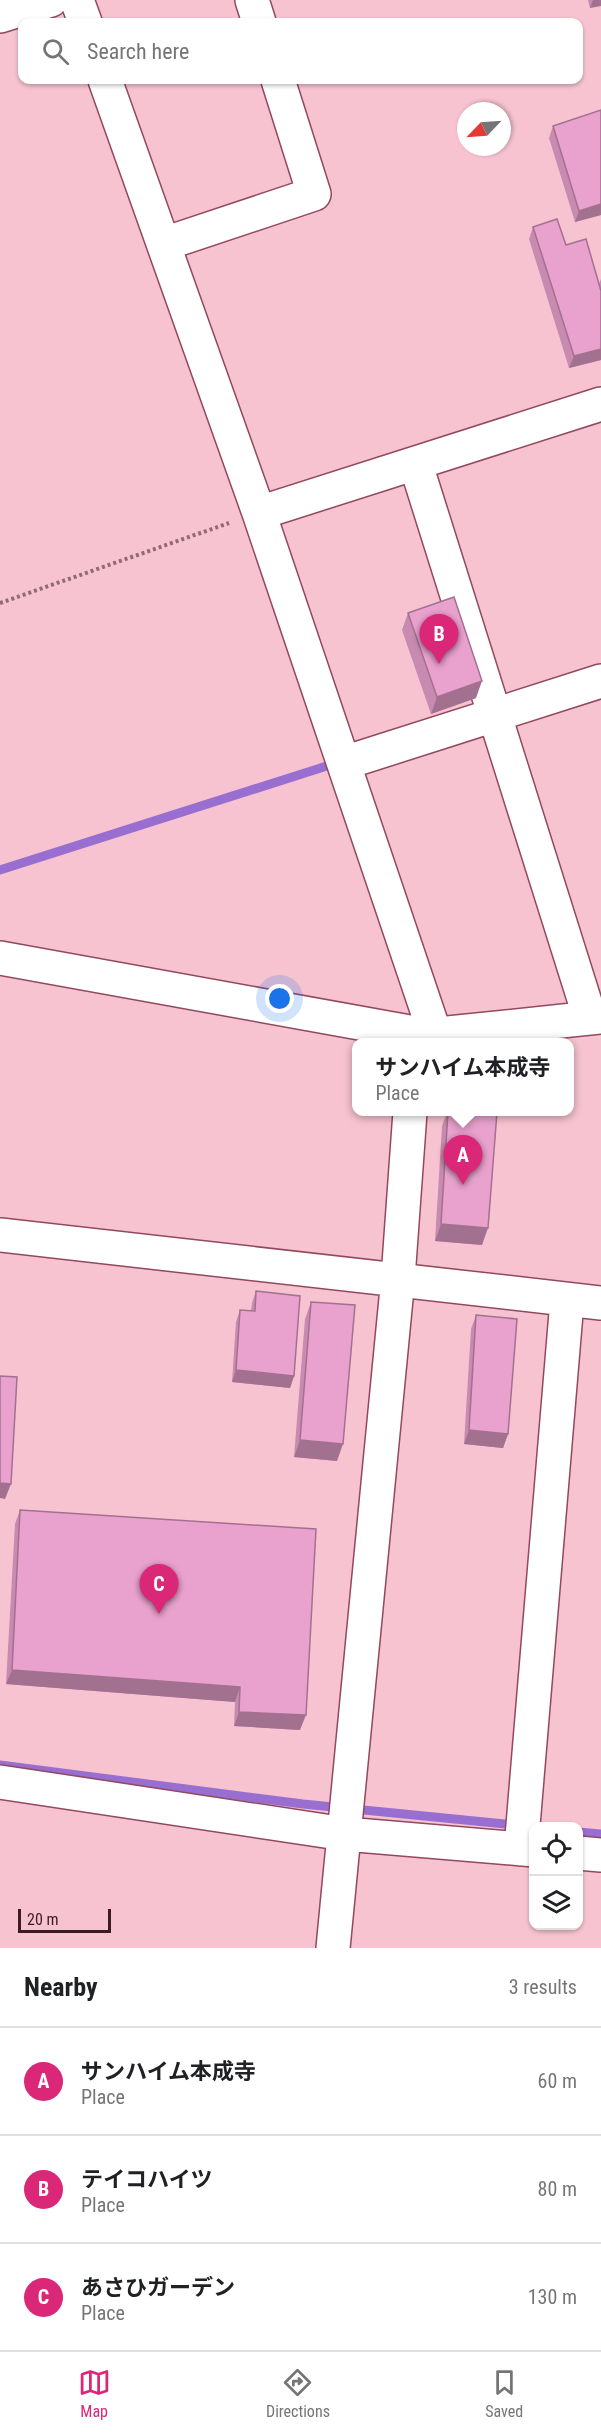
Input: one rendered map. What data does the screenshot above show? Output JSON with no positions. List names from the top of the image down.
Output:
{
  "scale_bar": "20 m",
  "north": "bottom left",
  "page": {
    "search": "Search here",
    "pins": ["B", "A", "C"],
    "popup": ["サンハイム本成寺", "Place"],
    "scale": "20 m",
    "heading": ["Nearby", "3 results"],
    "list": [
      {
        "mark": "A",
        "name": "サンハイム本成寺",
        "note": "Place",
        "value": "60 m"
      },
      {
        "mark": "B",
        "name": "テイコハイツ",
        "note": "Place",
        "value": "80 m"
      },
      {
        "mark": "C",
        "name": "あさひガーデン",
        "note": "Place",
        "value": "130 m"
      }
    ],
    "nav": ["Map", "Directions", "Saved"]
  }
}
